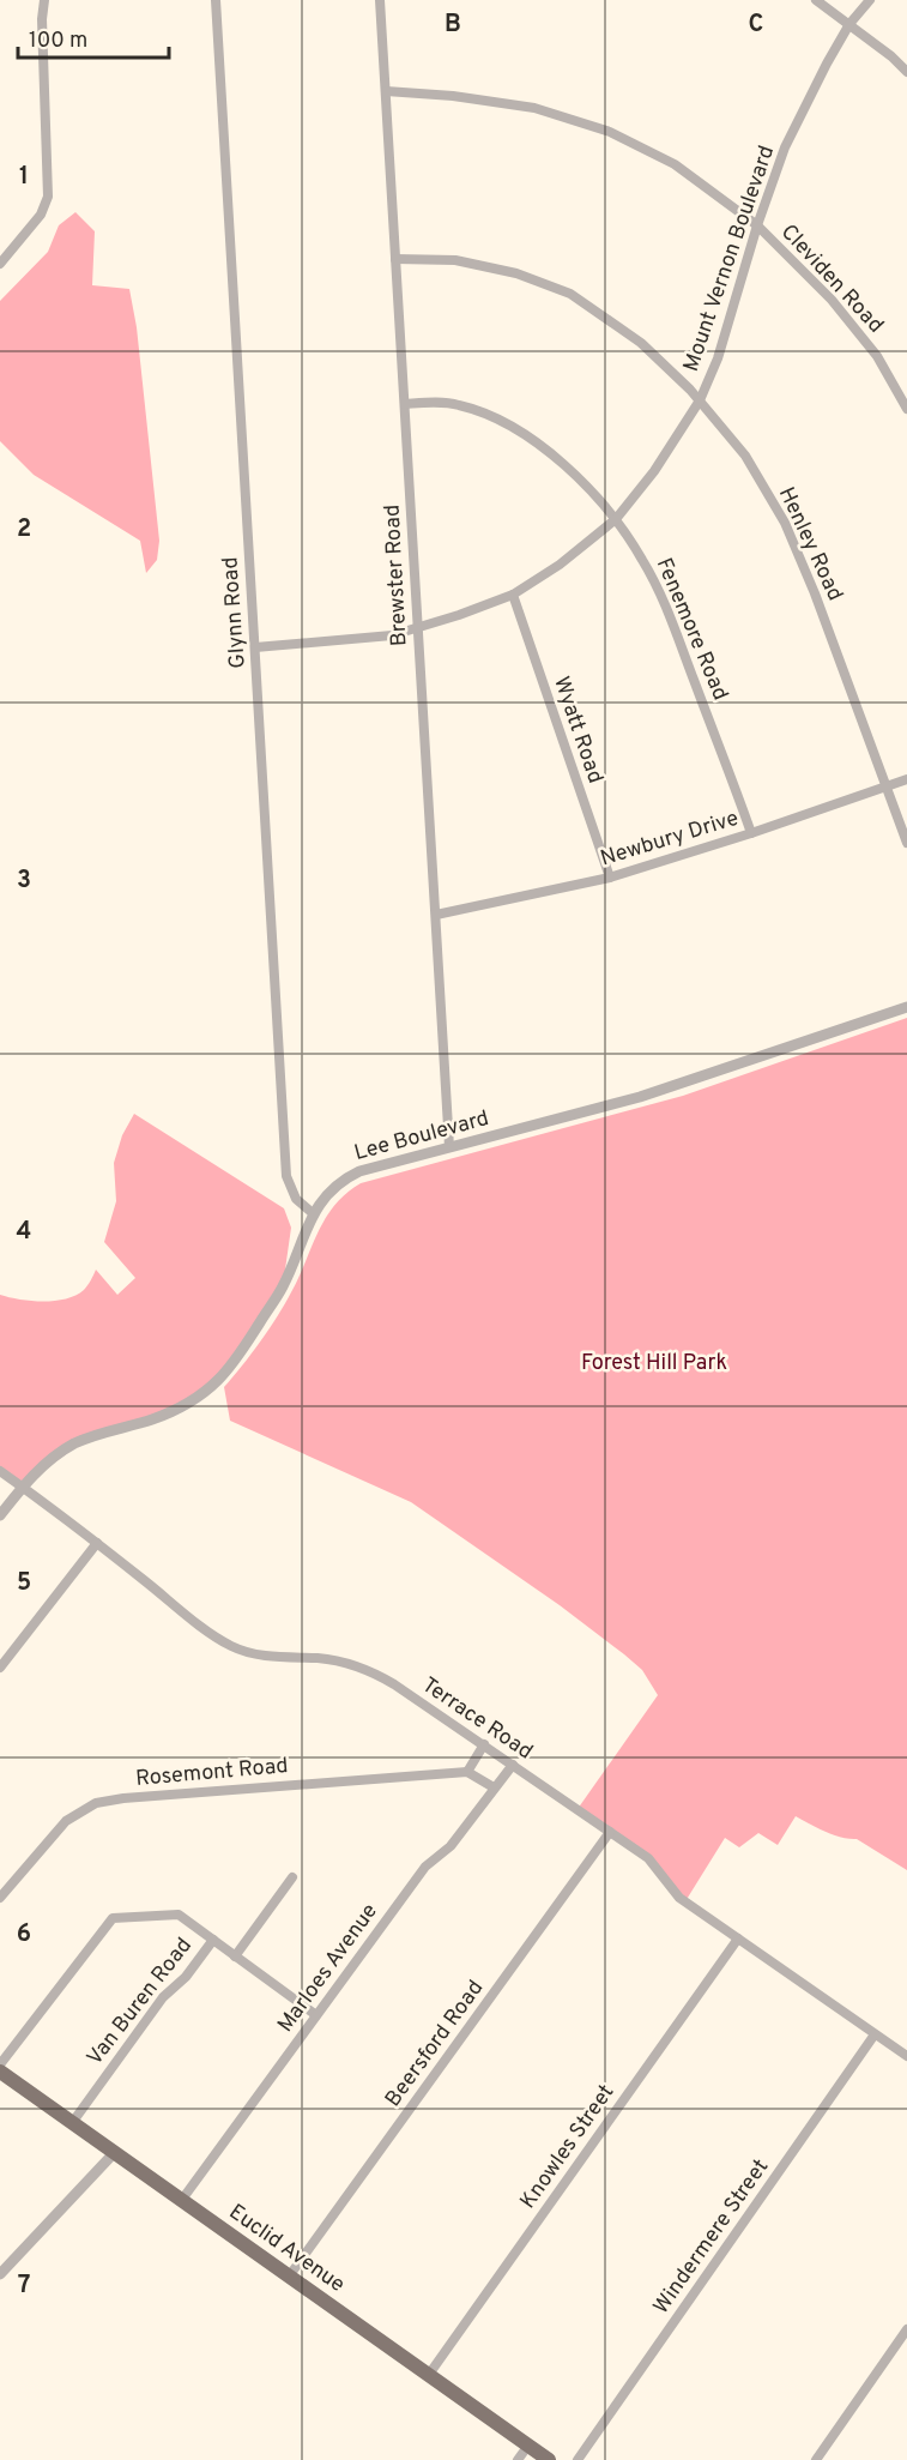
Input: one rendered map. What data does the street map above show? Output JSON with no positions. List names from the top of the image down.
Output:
{
  "streets": {
    "main road": ["Euclid Avenue"],
    "street": [
      "Mount Vernon Boulevard",
      "Cleviden Road",
      "Henley Road",
      "Brewster Road",
      "Glynn Road",
      "Fenemore Road",
      "Wyatt Road",
      "Newbury Drive",
      "Lee Boulevard",
      "Terrace Road",
      "Rosemont Road",
      "Marloes Avenue",
      "Van Buren Road",
      "Beersford Road",
      "Knowles Street",
      "Windermere Street"
    ]
  },
  "crossings": [
    ["Mount Vernon Boulevard", "Cleviden Road"],
    ["Mount Vernon Boulevard", "Henley Road"],
    ["Mount Vernon Boulevard", "Brewster Road"],
    ["Mount Vernon Boulevard", "Glynn Road"],
    ["Mount Vernon Boulevard", "Fenemore Road"],
    ["Mount Vernon Boulevard", "Wyatt Road"],
    ["Cleviden Road", "Brewster Road"],
    ["Henley Road", "Brewster Road"],
    ["Henley Road", "Newbury Drive"],
    ["Brewster Road", "Fenemore Road"],
    ["Brewster Road", "Newbury Drive"],
    ["Brewster Road", "Lee Boulevard"],
    ["Glynn Road", "Lee Boulevard"],
    ["Fenemore Road", "Newbury Drive"],
    ["Wyatt Road", "Newbury Drive"],
    ["Lee Boulevard", "Terrace Road"],
    ["Terrace Road", "Marloes Avenue"],
    ["Terrace Road", "Beersford Road"],
    ["Terrace Road", "Knowles Street"],
    ["Terrace Road", "Windermere Street"],
    ["Marloes Avenue", "Euclid Avenue"],
    ["Van Buren Road", "Euclid Avenue"],
    ["Beersford Road", "Euclid Avenue"],
    ["Knowles Street", "Euclid Avenue"]
  ],
  "parks": ["Forest Hill Park"],
  "scale_bar": "100 m",
  "grid": {
    "columns": ["B", "C"],
    "rows": [
      "1",
      "2",
      "3",
      "4",
      "5",
      "6",
      "7"
    ]
  }
}
